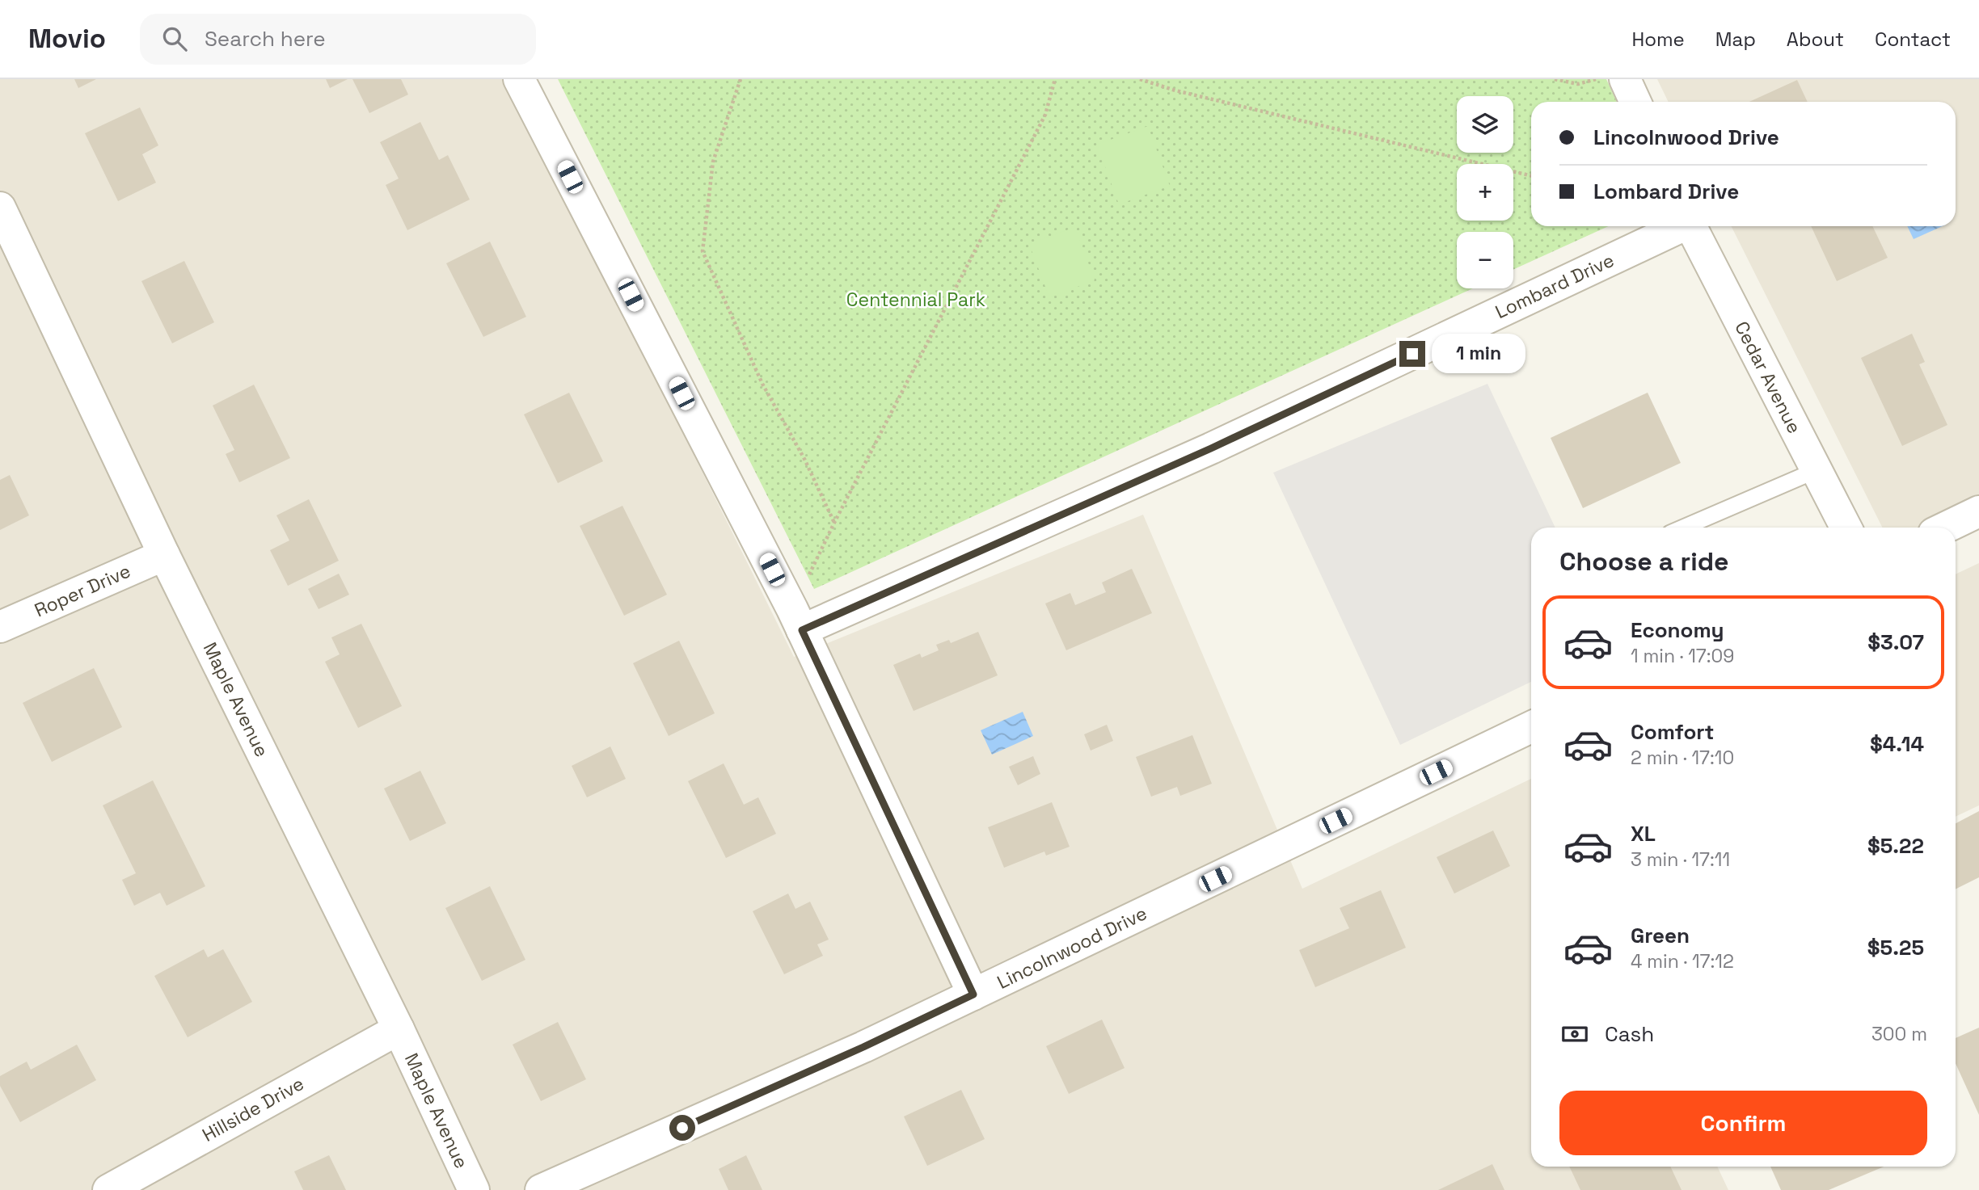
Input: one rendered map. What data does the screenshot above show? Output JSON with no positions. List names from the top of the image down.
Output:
{
  "streets": {
    "street": [
      "Lombard Drive",
      "Cedar Avenue",
      "Roper Drive",
      "Maple Avenue",
      "Lincolnwood Drive",
      "Hillside Drive"
    ]
  },
  "crossings": [
    ["Roper Drive", "Maple Avenue"],
    ["Maple Avenue", "Hillside Drive"]
  ],
  "parks": ["Centennial Park"],
  "page": {
    "header": "Movio",
    "search": "Search here",
    "nav": [
      "Home",
      "Map",
      "About",
      "Contact"
    ],
    "map_buttons": ["+", "−"],
    "banner": ["Lincolnwood Drive", "Lombard Drive"],
    "bubble": "1 min",
    "heading": "Choose a ride",
    "list": [
      {
        "name": "Economy",
        "note": "1 min · 17:09",
        "value": "$3.07"
      },
      {
        "name": "Comfort",
        "note": "2 min · 17:10",
        "value": "$4.14"
      },
      {
        "name": "XL",
        "note": "3 min · 17:11",
        "value": "$5.22"
      },
      {
        "name": "Green",
        "note": "4 min · 17:12",
        "value": "$5.25"
      }
    ],
    "pay": ["Cash", "300 m"],
    "buttons": "Confirm"
  }
}
